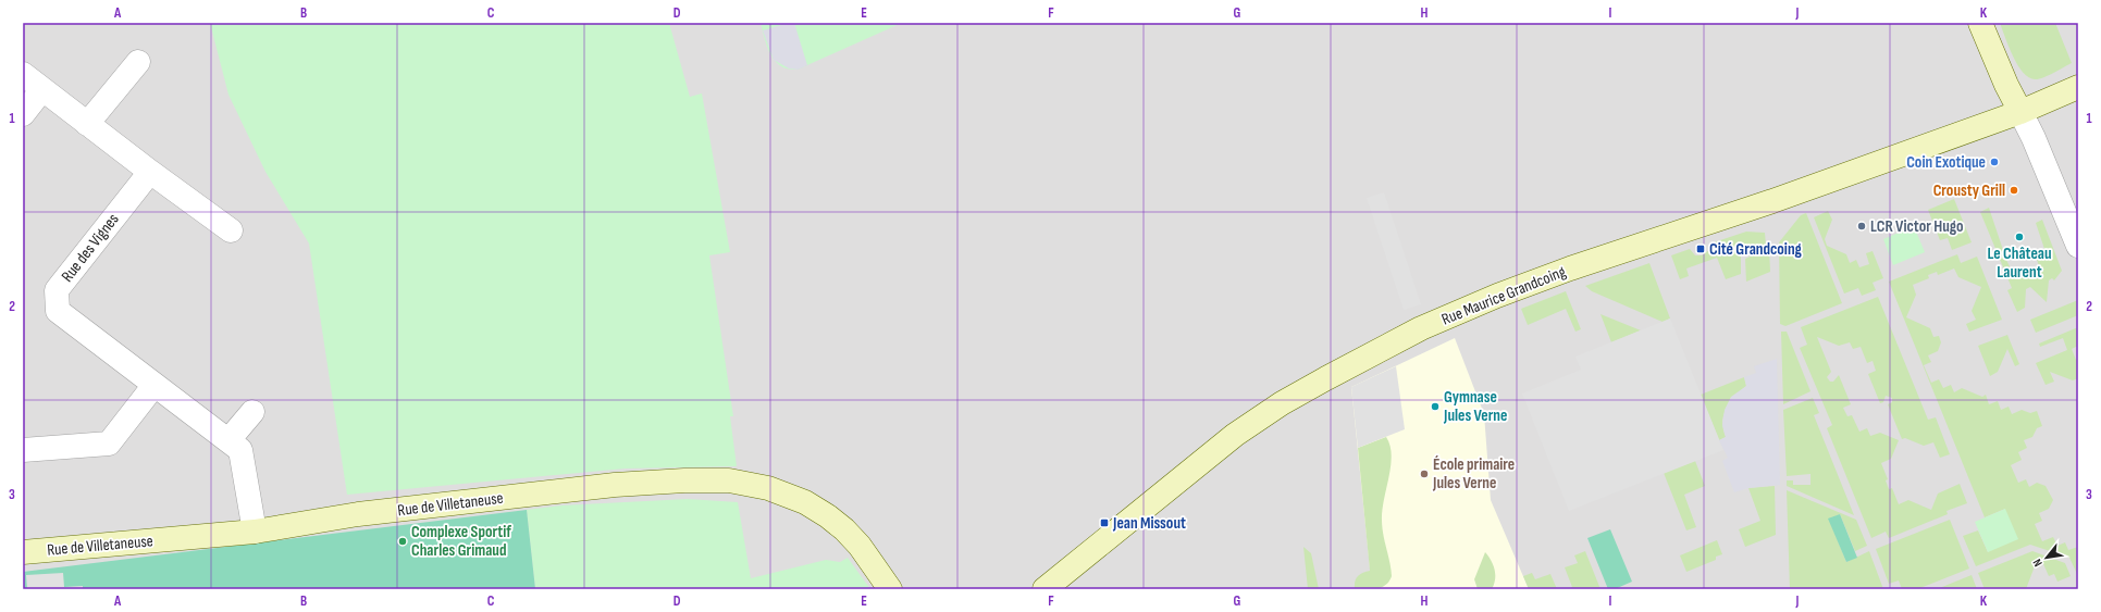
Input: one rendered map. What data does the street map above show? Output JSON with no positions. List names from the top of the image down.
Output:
{
  "streets": {
    "street": ["Rue des Vignes", "Rue Maurice Grandcoing", "Rue de Villetaneuse"]
  },
  "crossings": [
    ["Rue des Vignes", "Rue de Villetaneuse"]
  ],
  "places": {
    "other": [
      "Coin Exotique",
      "Crousty Grill",
      "LCR Victor Hugo",
      "Le Château Laurent",
      "Gymnase Jules Verne",
      "École primaire Jules Verne",
      "Complexe Sportif Charles Grimaud"
    ],
    "transit": ["Cité Grandcoing", "Jean Missout"]
  },
  "north": "bottom left",
  "grid": {
    "columns": [
      "A",
      "B",
      "C",
      "D",
      "E",
      "F",
      "G",
      "H",
      "I",
      "J",
      "K"
    ],
    "rows": ["1", "2", "3"]
  }
}
